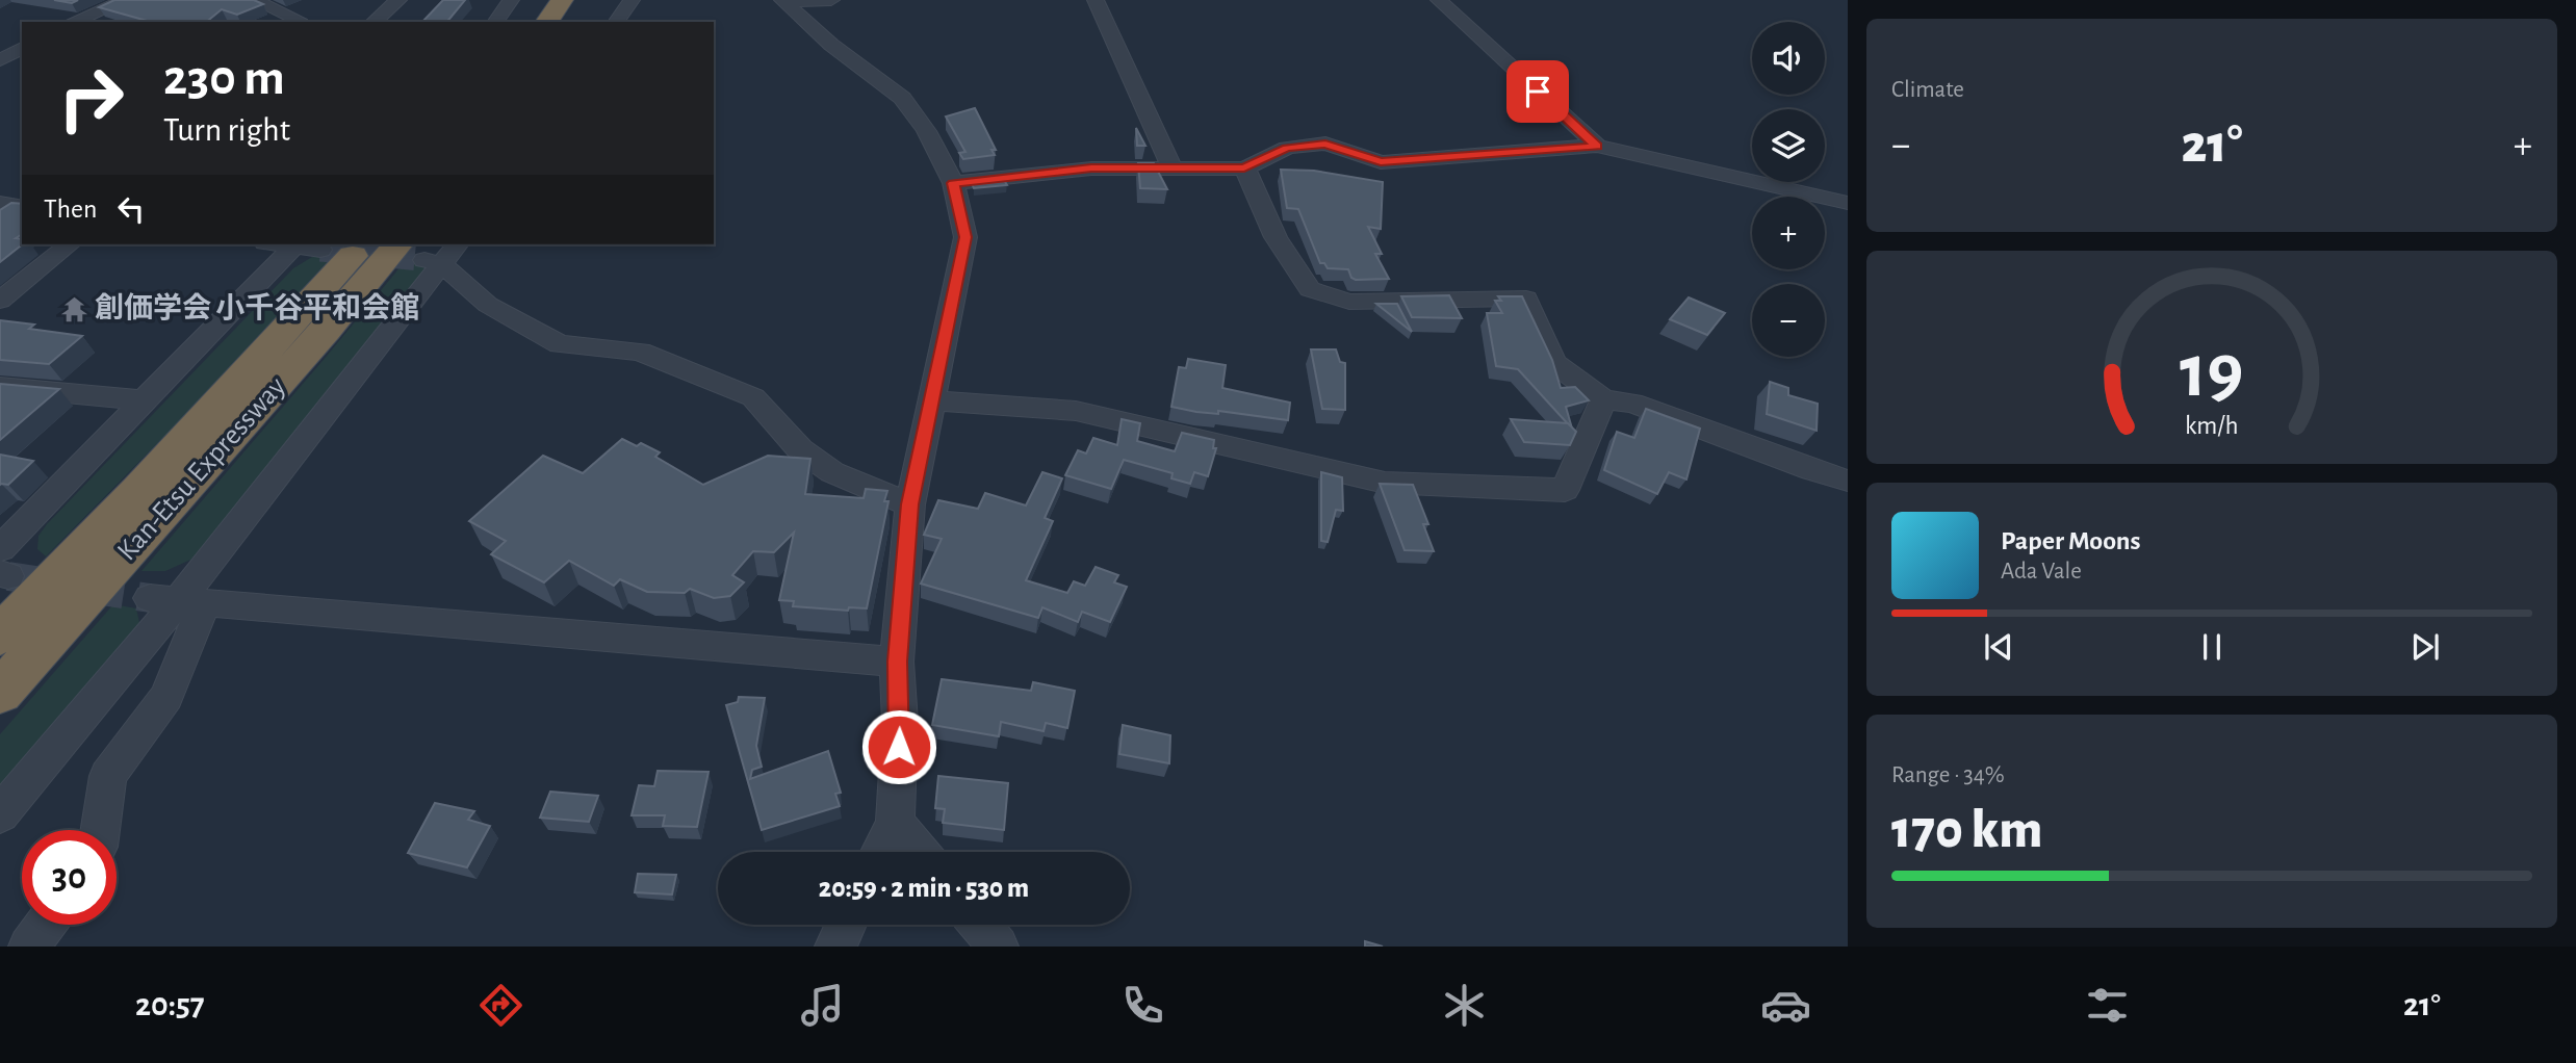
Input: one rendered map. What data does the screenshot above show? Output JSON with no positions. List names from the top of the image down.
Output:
{
  "streets": {
    "highway": ["Kan-Etsu Expressway"]
  },
  "places": {
    "temple": ["創価学会 小千谷平和会館"]
  },
  "page": {
    "tile": [
      "Climate",
      ["Range · 34%", "170 km"]
    ],
    "map_buttons": ["+", "−"],
    "turn": ["230 m", "Turn right"],
    "heat": ["−", "21°", "+"],
    "then": "Then",
    "song": ["Paper Moons", "Ada Vale"],
    "limit": "30",
    "trip": "20:59 · 2 min · 530 m",
    "tabs": ["20:57", "21°"],
    "gauge": ["19", "km/h"]
  }
}
